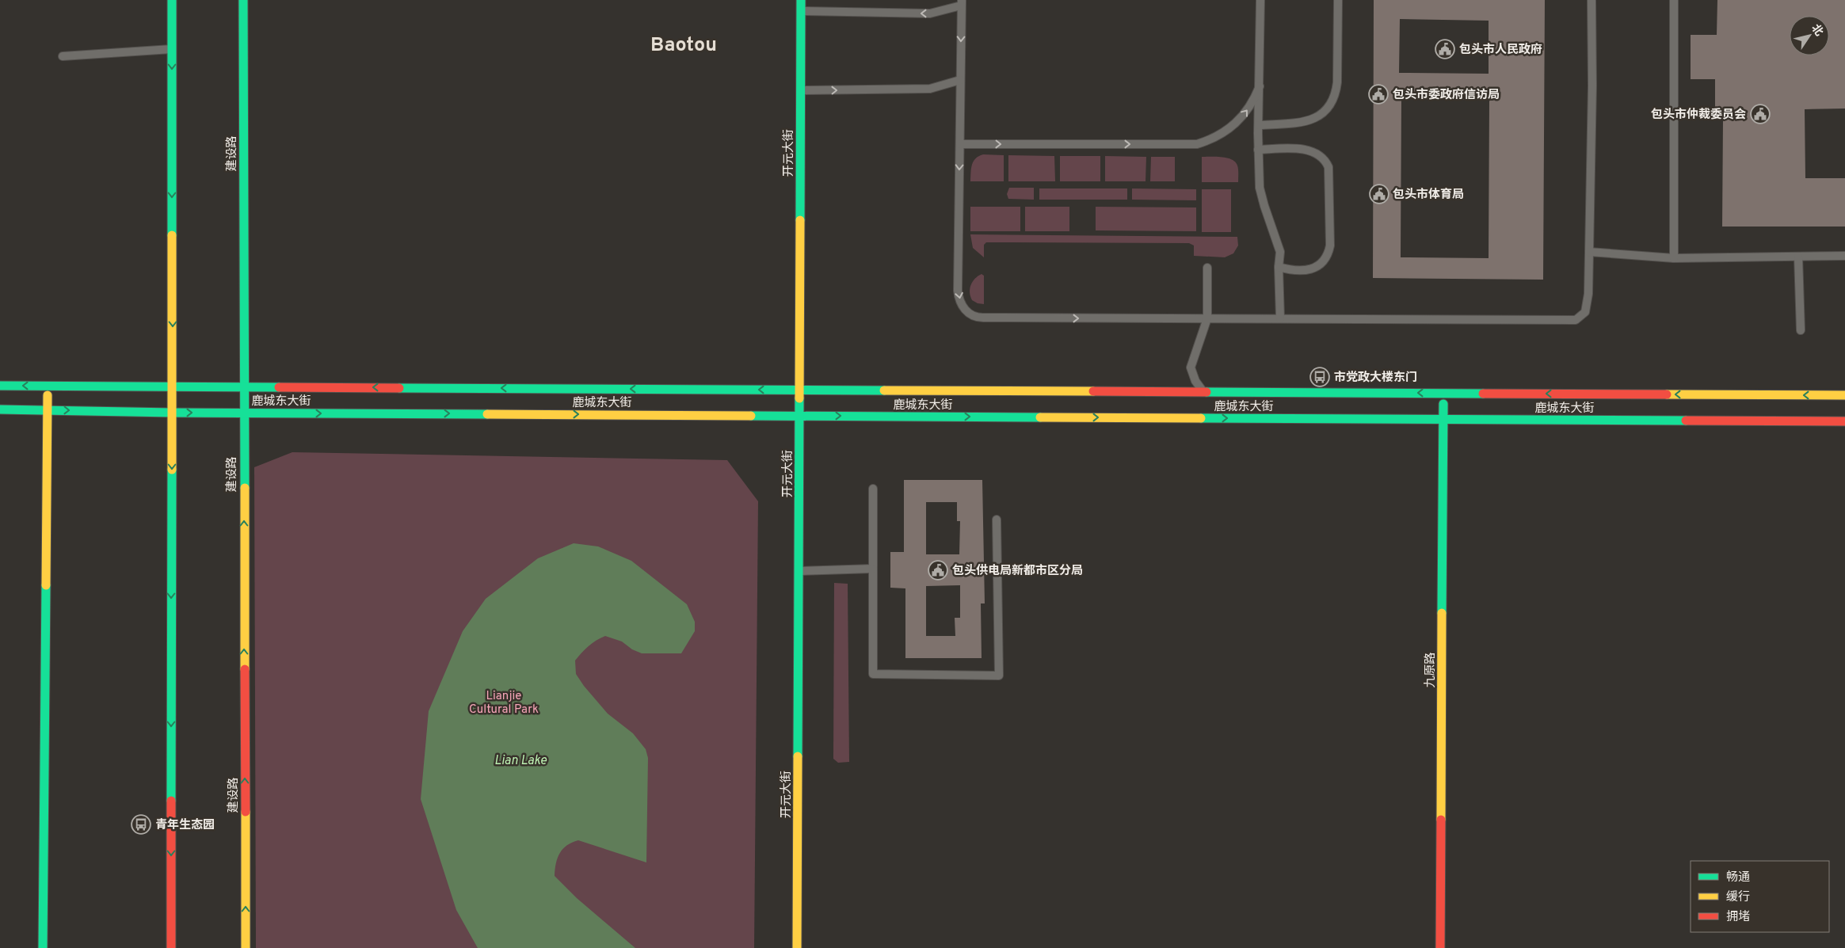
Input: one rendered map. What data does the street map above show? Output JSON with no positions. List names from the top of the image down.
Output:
{
  "streets": {
    "main road": [
      "开元大街",
      "建设路",
      "鹿城东大街",
      "九原路"
    ]
  },
  "crossings": [
    ["开元大街", "鹿城东大街"],
    ["建设路", "鹿城东大街"],
    ["鹿城东大街", "九原路"]
  ],
  "districts": ["Baotou"],
  "water": ["Lian Lake"],
  "parks": ["Lianjie Cultural Park"],
  "places": {
    "public building": [
      "包头市人民政府",
      "包头市委政府信访局",
      "包头市仲裁委员会",
      "包头市体育局",
      "包头供电局新都市区分局"
    ],
    "bus stop": ["市党政大楼东门", "青年生态园"]
  },
  "legend": ["畅通", "缓行", "拥堵"],
  "north": "top right"
}
